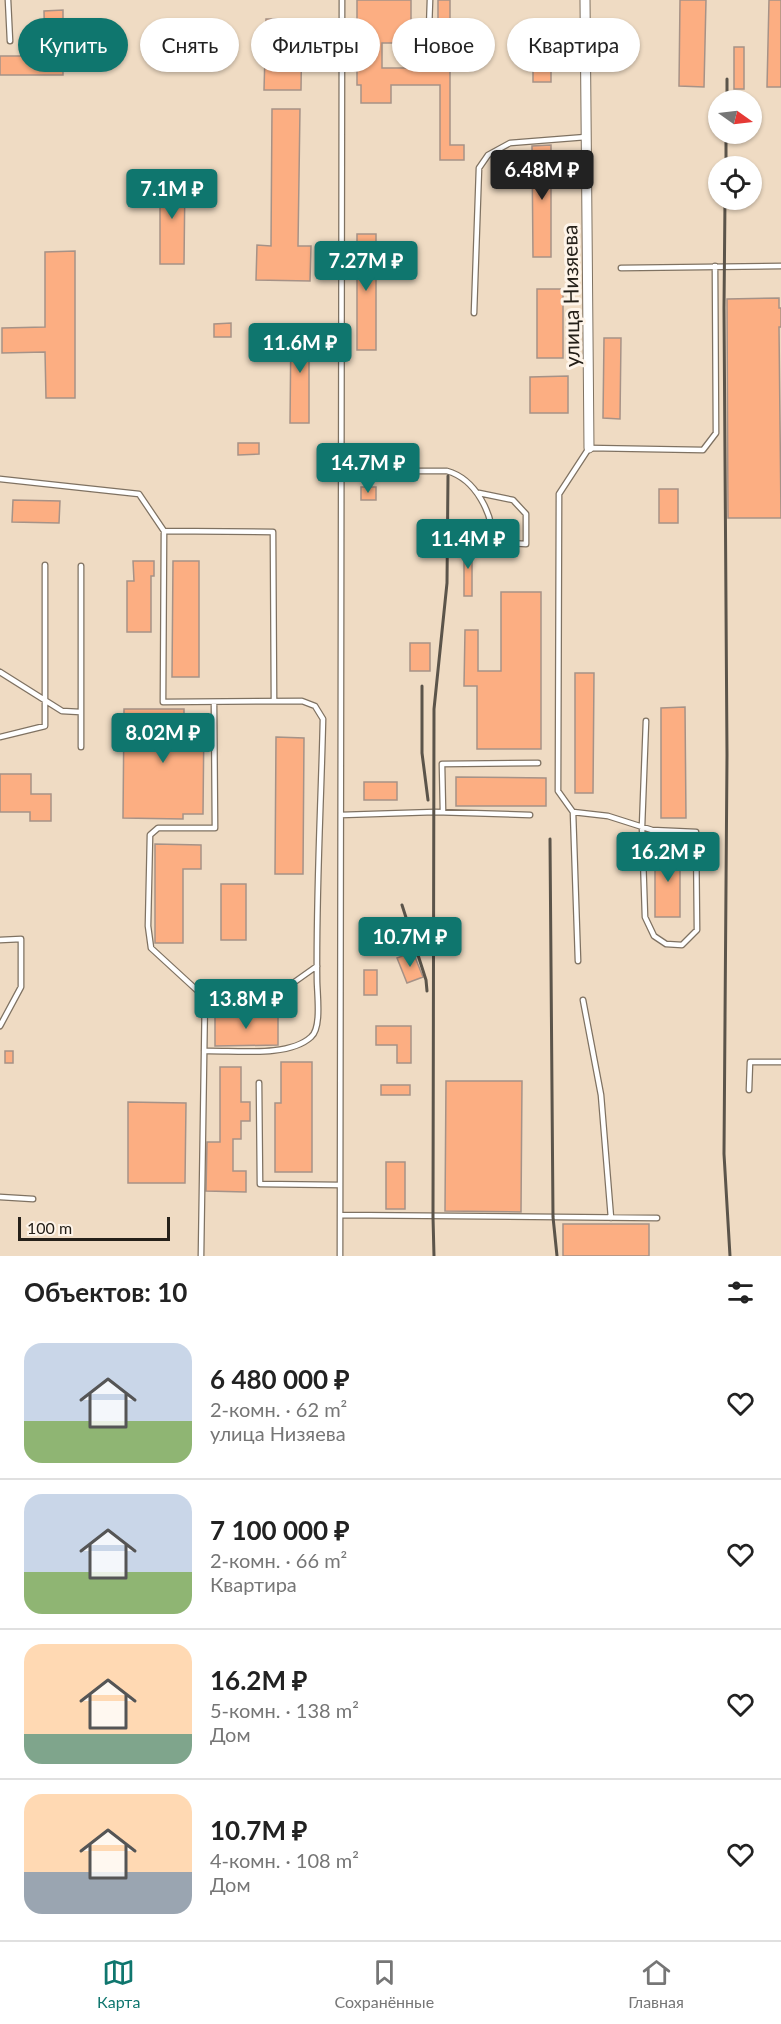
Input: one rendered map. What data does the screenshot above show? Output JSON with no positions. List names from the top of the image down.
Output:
{
  "streets": {
    "street": ["улица Низяева"]
  },
  "scale_bar": "100 m",
  "north": "right",
  "page": {
    "chip": [
      "Купить",
      "Снять",
      "Фильтры",
      "Новое",
      "Квартира"
    ],
    "price": [
      "6.48M ₽",
      "7.1M ₽",
      "7.27M ₽",
      "11.6M ₽",
      "14.7M ₽",
      "11.4M ₽",
      "8.02M ₽",
      "16.2M ₽",
      "10.7M ₽",
      "13.8M ₽"
    ],
    "scale": "100 m",
    "heading": "Объектов: 10",
    "list": [
      {
        "name": "6 480 000 ₽",
        "note": "2-комн. · 62 m² · улица Низяева"
      },
      {
        "name": "7 100 000 ₽",
        "note": "2-комн. · 66 m² · Квартира"
      },
      {
        "name": "16.2M ₽",
        "note": "5-комн. · 138 m² · Дом"
      },
      {
        "name": "10.7M ₽",
        "note": "4-комн. · 108 m² · Дом"
      }
    ],
    "tabs": ["Карта", "Сохранённые", "Главная"]
  }
}
